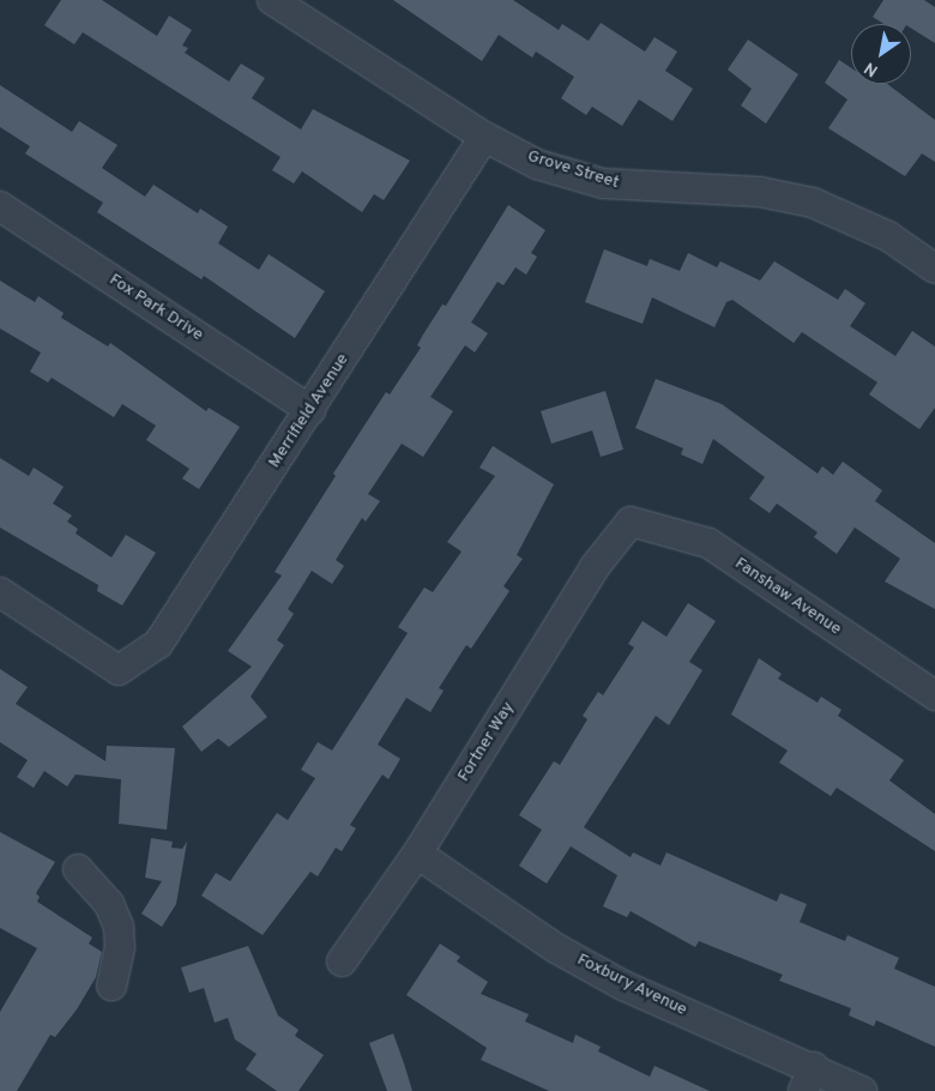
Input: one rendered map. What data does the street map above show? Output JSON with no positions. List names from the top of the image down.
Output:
{
  "streets": {
    "street": [
      "Grove Street",
      "Fox Park Drive",
      "Merrifield Avenue",
      "Fanshaw Avenue",
      "Fortner Way",
      "Foxbury Avenue"
    ]
  },
  "crossings": [
    ["Grove Street", "Merrifield Avenue"],
    ["Fox Park Drive", "Merrifield Avenue"],
    ["Fanshaw Avenue", "Fortner Way"],
    ["Fortner Way", "Foxbury Avenue"]
  ],
  "north": "bottom left"
}
